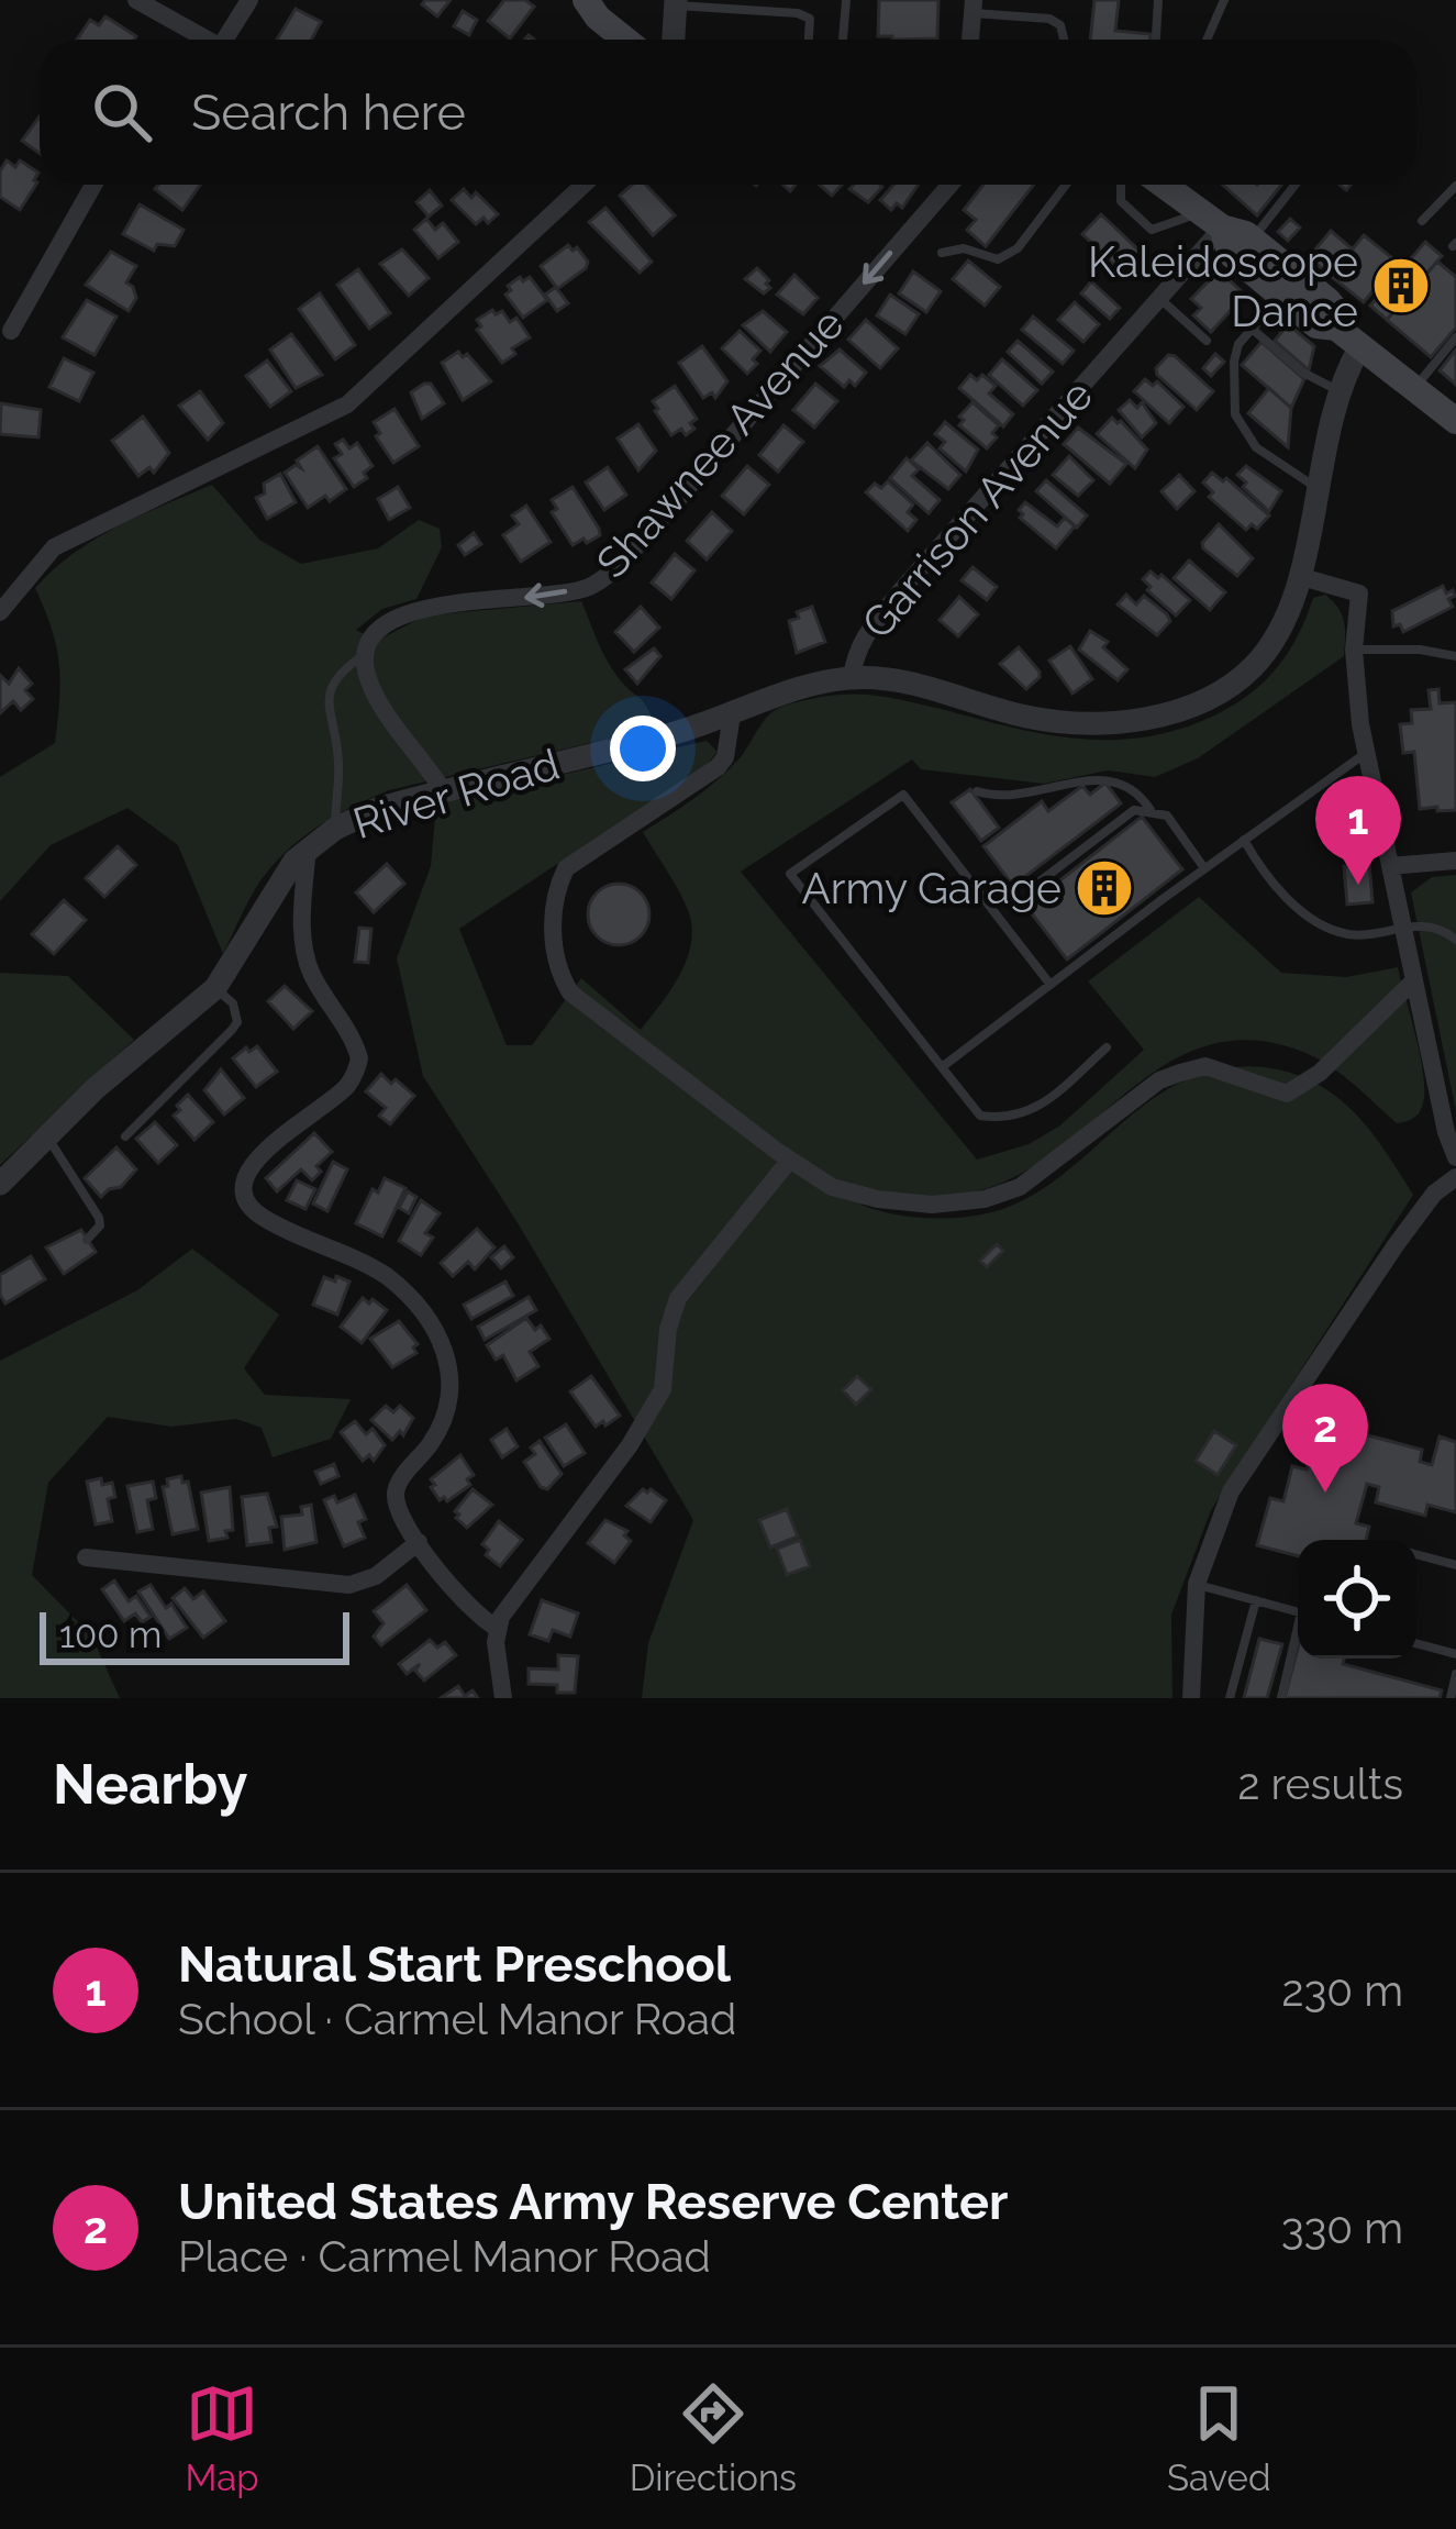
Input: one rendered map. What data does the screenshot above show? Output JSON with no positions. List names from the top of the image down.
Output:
{
  "streets": {
    "street": ["Shawnee Avenue", "Garrison Avenue", "River Road"]
  },
  "crossings": [
    ["Garrison Avenue", "River Road"]
  ],
  "one_way": ["Shawnee Avenue"],
  "places": {
    "building": ["Kaleidoscope Dance", "Army Garage"]
  },
  "scale_bar": "100 m",
  "page": {
    "search": "Search here",
    "pins": ["1", "2"],
    "scale": "100 m",
    "heading": ["Nearby", "2 results"],
    "list": [
      {
        "mark": "1",
        "name": "Natural Start Preschool",
        "note": "School · Carmel Manor Road",
        "value": "230 m"
      },
      {
        "mark": "2",
        "name": "United States Army Reserve Center",
        "note": "Place · Carmel Manor Road",
        "value": "330 m"
      }
    ],
    "nav": ["Map", "Directions", "Saved"]
  }
}
